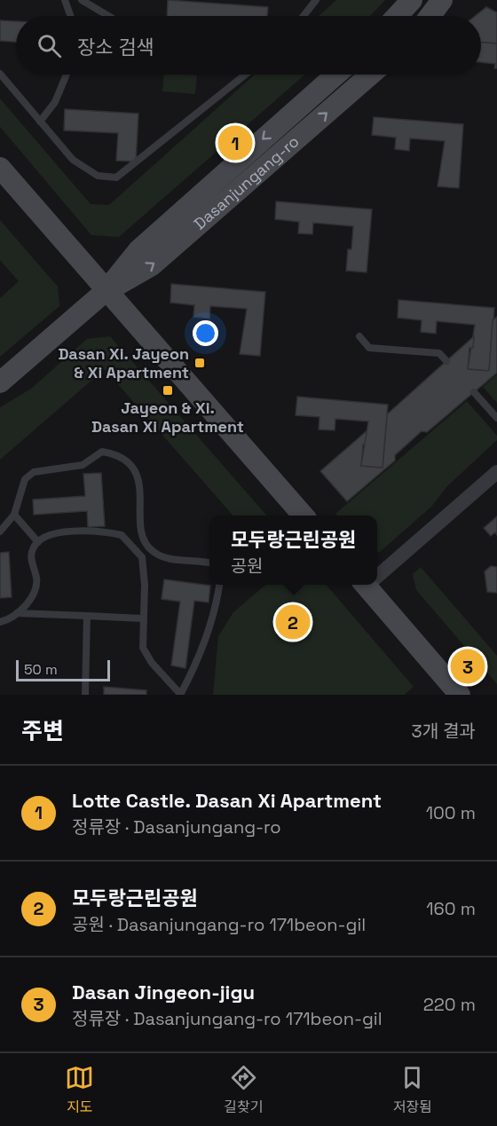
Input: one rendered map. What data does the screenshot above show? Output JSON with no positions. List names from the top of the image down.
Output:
{
  "streets": {
    "street": ["Dasanjungang-ro"]
  },
  "places": {
    "transit": ["Dasan Xi. Jayeon & Xi Apartment", "Jayeon & Xi. Dasan Xi Apartment"]
  },
  "scale_bar": "50 m",
  "page": {
    "search": "장소 검색",
    "pins": ["1", "2", "3"],
    "popup": ["모두랑근린공원", "공원"],
    "scale": "50 m",
    "heading": ["주변", "3개 결과"],
    "list": [
      {
        "mark": "1",
        "name": "Lotte Castle. Dasan Xi Apartment",
        "note": "정류장 · Dasanjungang-ro",
        "value": "100 m"
      },
      {
        "mark": "2",
        "name": "모두랑근린공원",
        "note": "공원 · Dasanjungang-ro 171beon-gil",
        "value": "160 m"
      },
      {
        "mark": "3",
        "name": "Dasan Jingeon-jigu",
        "note": "정류장 · Dasanjungang-ro 171beon-gil",
        "value": "220 m"
      }
    ],
    "nav": ["지도", "길찾기", "저장됨"]
  }
}
